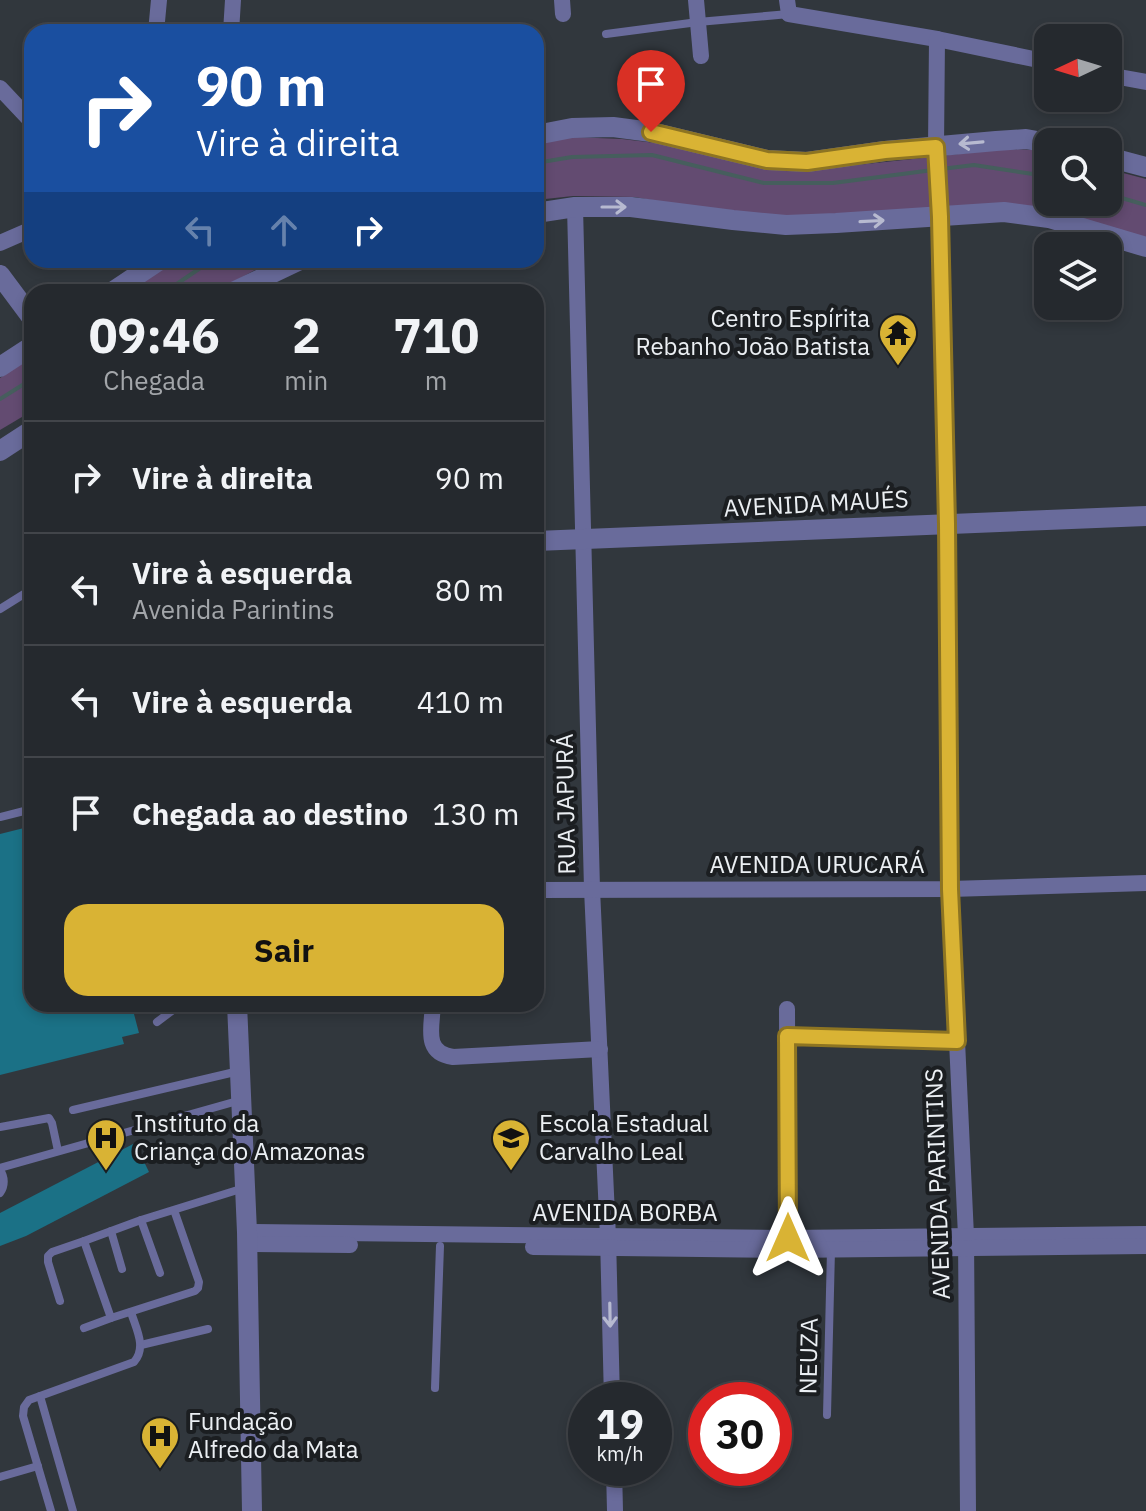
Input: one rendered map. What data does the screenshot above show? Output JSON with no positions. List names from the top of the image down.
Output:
{
  "streets": {
    "street": [
      "AVENIDA MAUÉS",
      "RUA JAPURÁ",
      "AVENIDA URUCARÁ",
      "AVENIDA PARINTINS",
      "AVENIDA BORBA"
    ],
    "lane": ["NEUZA"]
  },
  "crossings": [
    ["AVENIDA MAUÉS", "RUA JAPURÁ"],
    ["AVENIDA MAUÉS", "AVENIDA PARINTINS"],
    ["RUA JAPURÁ", "AVENIDA URUCARÁ"],
    ["RUA JAPURÁ", "AVENIDA BORBA"],
    ["AVENIDA URUCARÁ", "AVENIDA PARINTINS"],
    ["AVENIDA PARINTINS", "AVENIDA BORBA"],
    ["AVENIDA BORBA", "NEUZA"]
  ],
  "places": {
    "temple": ["Centro Espírita Rebanho João Batista"],
    "hospital": ["Instituto da Criança do Amazonas", "Fundação Alfredo da Mata"],
    "school or university": ["Escola Estadual Carvalho Leal"]
  },
  "north": "left",
  "page": {
    "turn": ["90 m", "Vire à direita"],
    "eta": [
      "09:46",
      "Chegada",
      "2",
      "min",
      "710",
      "m"
    ],
    "list": [
      {
        "name": "Vire à direita",
        "value": "90 m"
      },
      {
        "name": "Vire à esquerda",
        "note": "Avenida Parintins",
        "value": "80 m"
      },
      {
        "name": "Vire à esquerda",
        "value": "410 m"
      },
      {
        "name": "Chegada ao destino",
        "value": "130 m"
      }
    ],
    "buttons": "Sair",
    "speed": "19 km/h",
    "limit": "30"
  }
}
